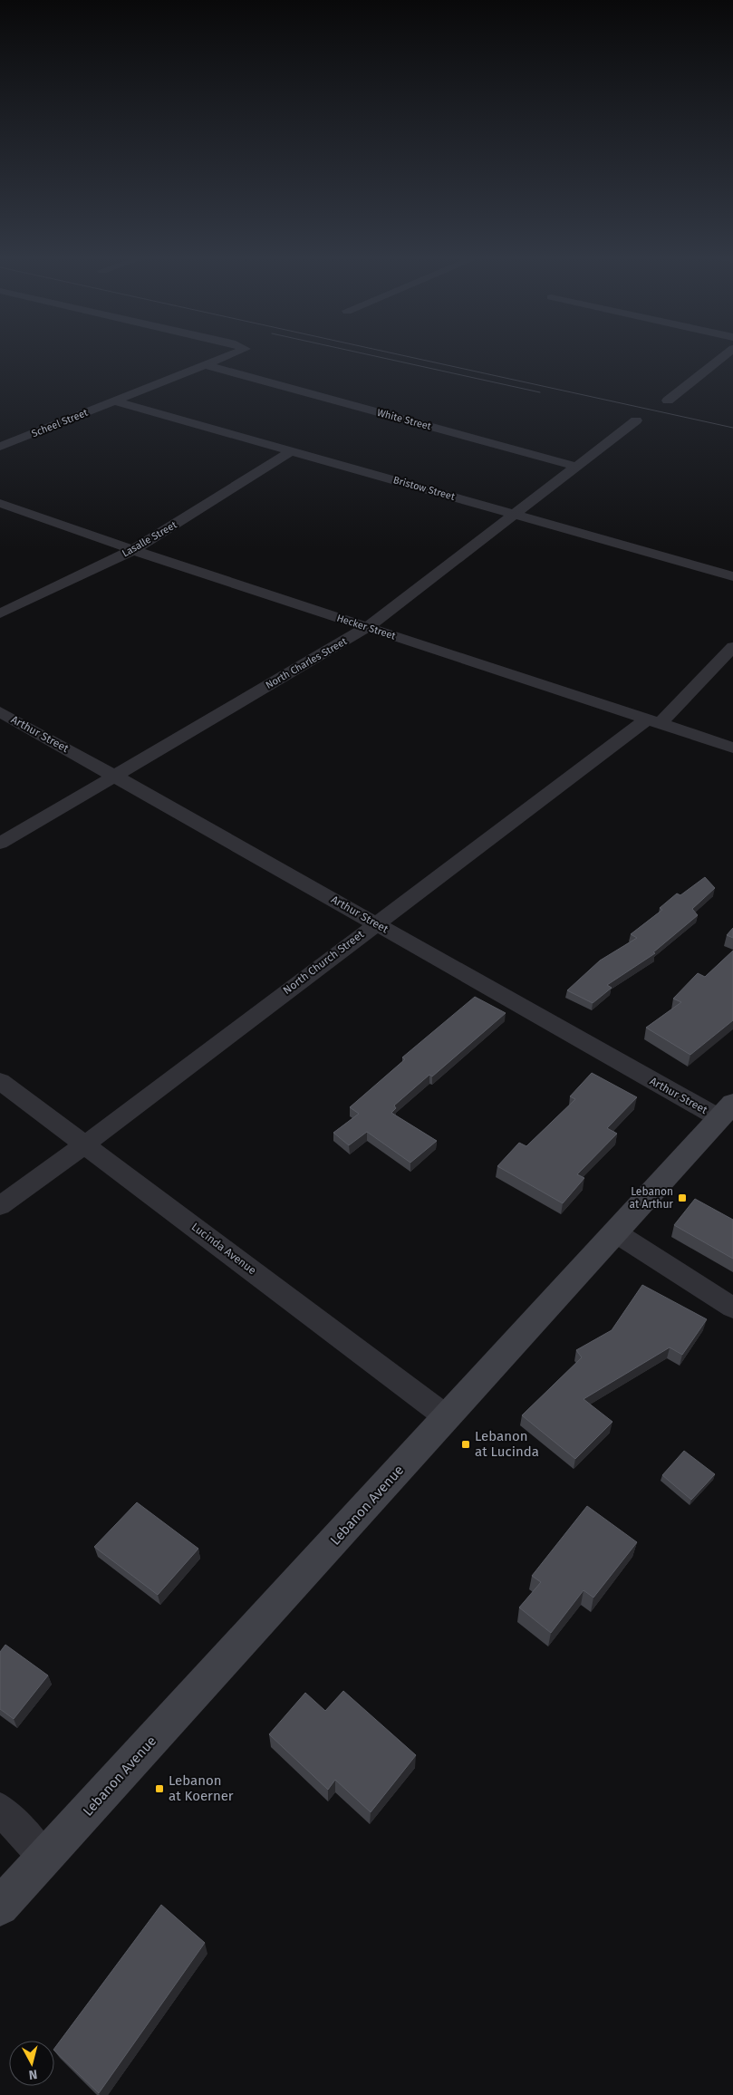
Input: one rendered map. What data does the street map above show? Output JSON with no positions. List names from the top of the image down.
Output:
{
  "streets": {
    "main road": ["Lebanon Avenue"],
    "street": [
      "White Street",
      "Scheel Street",
      "Bristow Street",
      "Lasalle Street",
      "Hecker Street",
      "North Charles Street",
      "Arthur Street",
      "North Church Street",
      "Lucinda Avenue"
    ]
  },
  "crossings": [
    ["White Street", "Scheel Street"],
    ["White Street", "North Charles Street"],
    ["Scheel Street", "Bristow Street"],
    ["Bristow Street", "Lasalle Street"],
    ["Bristow Street", "North Charles Street"],
    ["Lasalle Street", "Hecker Street"],
    ["Hecker Street", "North Charles Street"],
    ["Hecker Street", "North Church Street"],
    ["North Charles Street", "Arthur Street"],
    ["Arthur Street", "North Church Street"],
    ["Arthur Street", "Lebanon Avenue"],
    ["North Church Street", "Lucinda Avenue"],
    ["Lucinda Avenue", "Lebanon Avenue"]
  ],
  "places": {
    "transit": ["Lebanon at Arthur", "Lebanon at Lucinda", "Lebanon at Koerner"]
  },
  "north": "bottom"
}
